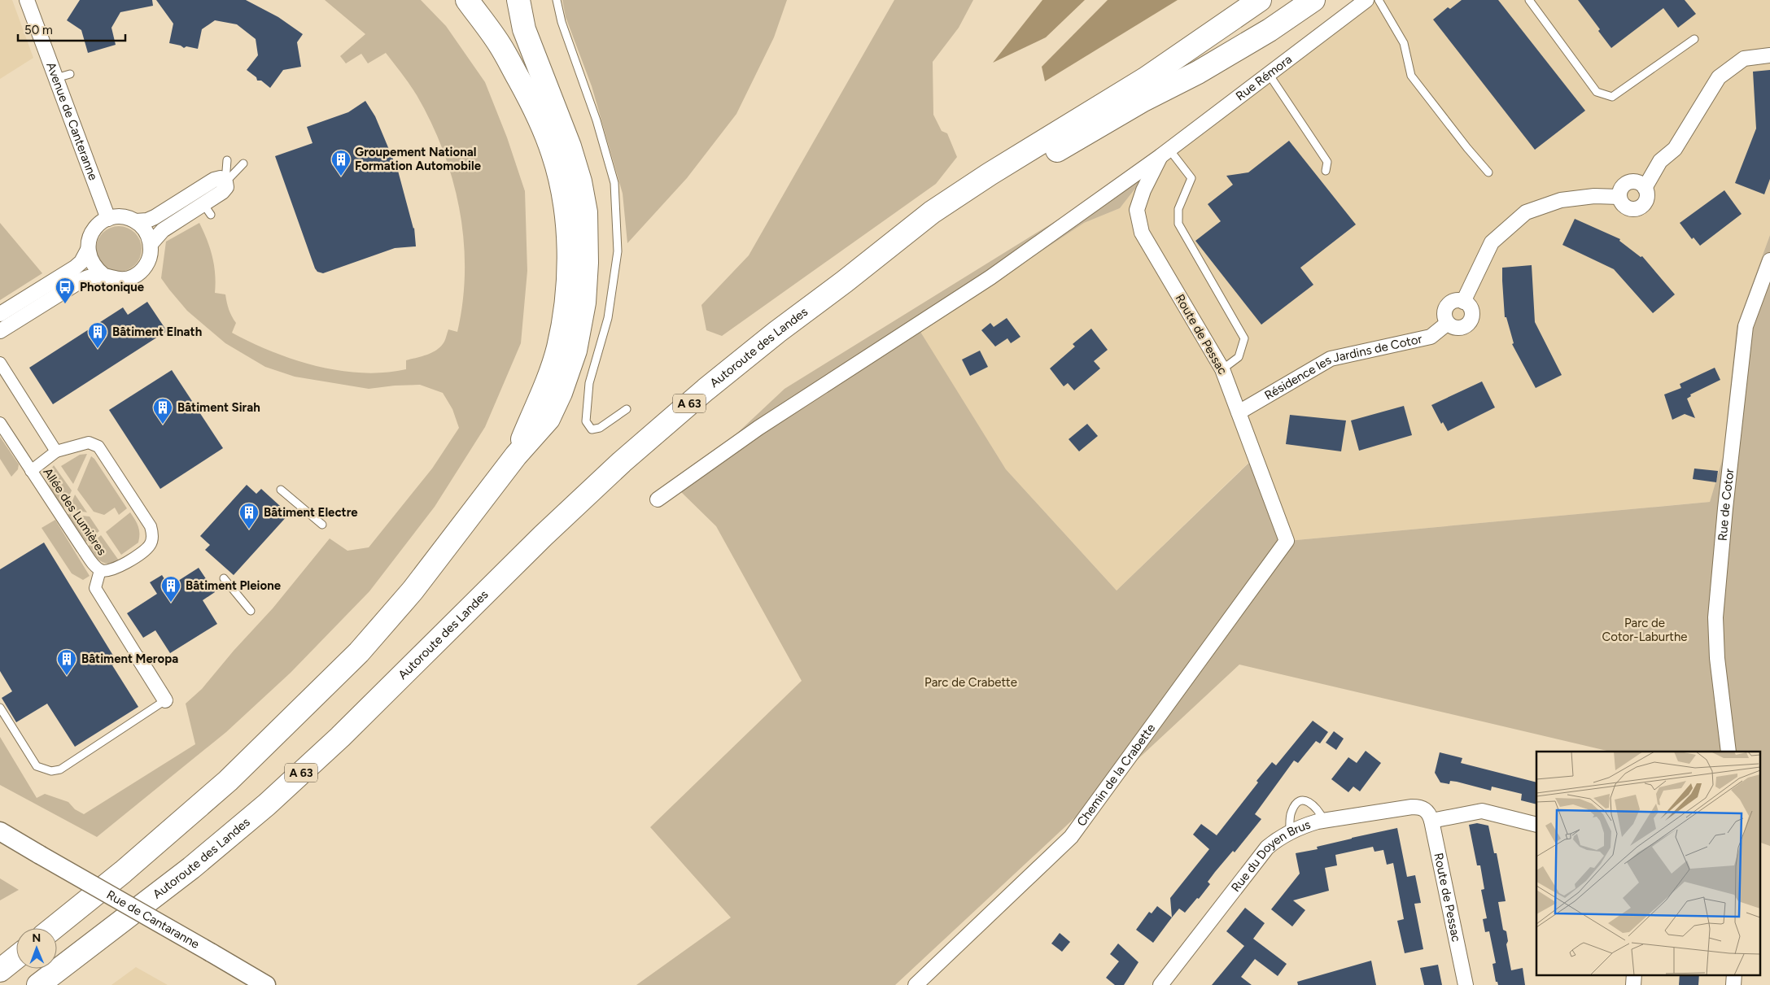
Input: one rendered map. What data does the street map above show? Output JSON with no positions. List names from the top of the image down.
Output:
{
  "streets": {
    "highway": ["Autoroute des Landes", "A 63"],
    "street": [
      "Rue Rémora",
      "Avenue de Canteranne",
      "Route de Pessac",
      "Résidence les Jardins de Cotor",
      "Rue de Cotor",
      "Allée des Lumières",
      "Chemin de la Crabette",
      "Rue du Doyen Brus",
      "Rue de Cantaranne"
    ]
  },
  "crossings": [
    ["Rue Rémora", "Route de Pessac"],
    ["Route de Pessac", "Résidence les Jardins de Cotor"],
    ["Route de Pessac", "Chemin de la Crabette"],
    ["Route de Pessac", "Rue du Doyen Brus"]
  ],
  "parks": ["Parc de Cotor-Laburthe", "Parc de Crabette"],
  "places": {
    "building": [
      "Groupement National Formation Automobile",
      "Bâtiment Elnath",
      "Bâtiment Sirah",
      "Bâtiment Electre",
      "Bâtiment Pleione",
      "Bâtiment Meropa"
    ],
    "bus stop": ["Photonique"]
  },
  "scale_bar": "50 m",
  "north": "top"
}
